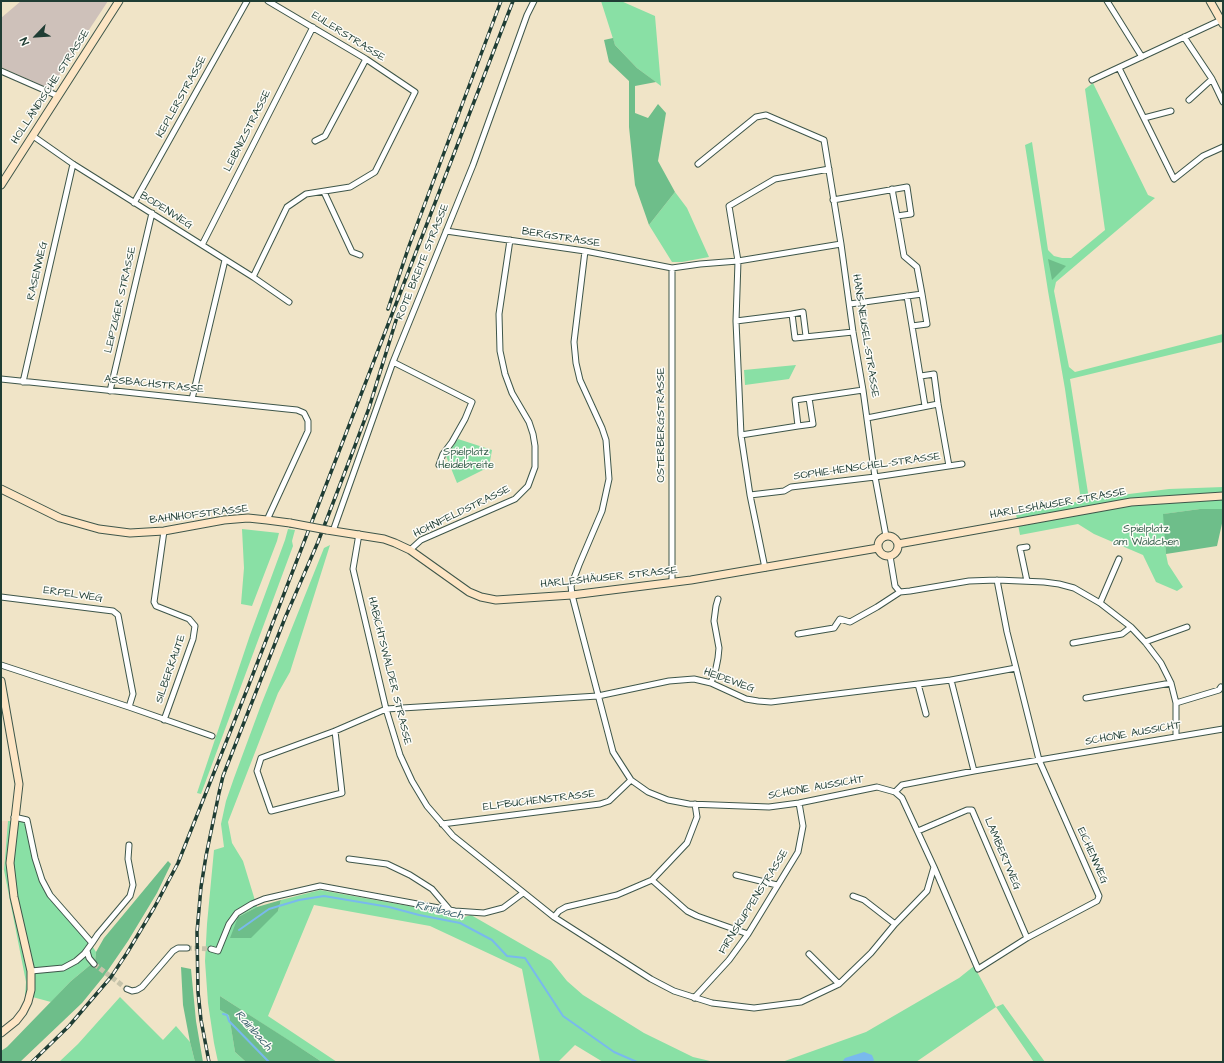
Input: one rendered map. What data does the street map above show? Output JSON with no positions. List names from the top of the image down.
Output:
{
  "streets": {
    "main road": ["HOLLÄNDISCHE STRASSE", "HARLESHÄUSER STRASSE", "BAHNHOFSTRASSE"],
    "street": [
      "EULERSTRASSE",
      "KEPLERSTRASSE",
      "LEIBNIZSTRASSE",
      "BODENWEG",
      "BERGSTRASSE",
      "ROTE BREITE STRASSE",
      "RASENWEG",
      "LEIPZIGER STRASSE",
      "HANS-NEUSEL-STRASSE",
      "ASSBACHSTRASSE",
      "OSTERBERGSTRASSE",
      "SOPHIE-HENSCHEL-STRASSE",
      "HOHNFELDSTRASSE",
      "ERPELWEG",
      "SILBERKAUTE",
      "HABICHTSWALDER STRASSE",
      "HEIDEWEG",
      "SCHÖNE AUSSICHT",
      "ELFBUCHENSTRASSE",
      "LAMBERTWEG",
      "EICHENWEG",
      "FIRNSKUPPENSTRASSE"
    ]
  },
  "crossings": [
    ["EULERSTRASSE", "LEIBNIZSTRASSE"],
    ["HOLLÄNDISCHE STRASSE", "BODENWEG"],
    ["KEPLERSTRASSE", "BODENWEG"],
    ["LEIBNIZSTRASSE", "BODENWEG"],
    ["BODENWEG", "RASENWEG"],
    ["BODENWEG", "LEIPZIGER STRASSE"],
    ["BERGSTRASSE", "ROTE BREITE STRASSE"],
    ["BERGSTRASSE", "HANS-NEUSEL-STRASSE"],
    ["BERGSTRASSE", "OSTERBERGSTRASSE"],
    ["BERGSTRASSE", "HOHNFELDSTRASSE"],
    ["ROTE BREITE STRASSE", "BAHNHOFSTRASSE"],
    ["RASENWEG", "ASSBACHSTRASSE"],
    ["LEIPZIGER STRASSE", "ASSBACHSTRASSE"],
    ["HANS-NEUSEL-STRASSE", "SOPHIE-HENSCHEL-STRASSE"],
    ["HANS-NEUSEL-STRASSE", "HARLESHÄUSER STRASSE"],
    ["ASSBACHSTRASSE", "BAHNHOFSTRASSE"],
    ["OSTERBERGSTRASSE", "HARLESHÄUSER STRASSE"],
    ["HARLESHÄUSER STRASSE", "HOHNFELDSTRASSE"],
    ["HARLESHÄUSER STRASSE", "BAHNHOFSTRASSE"],
    ["HARLESHÄUSER STRASSE", "HABICHTSWALDER STRASSE"],
    ["HARLESHÄUSER STRASSE", "SCHÖNE AUSSICHT"],
    ["BAHNHOFSTRASSE", "SILBERKAUTE"],
    ["BAHNHOFSTRASSE", "HABICHTSWALDER STRASSE"],
    ["ERPELWEG", "SILBERKAUTE"],
    ["HABICHTSWALDER STRASSE", "HEIDEWEG"],
    ["HABICHTSWALDER STRASSE", "ELFBUCHENSTRASSE"],
    ["HABICHTSWALDER STRASSE", "EICHENWEG"],
    ["HABICHTSWALDER STRASSE", "FIRNSKUPPENSTRASSE"],
    ["HEIDEWEG", "SCHÖNE AUSSICHT"],
    ["SCHÖNE AUSSICHT", "ELFBUCHENSTRASSE"],
    ["SCHÖNE AUSSICHT", "EICHENWEG"],
    ["SCHÖNE AUSSICHT", "FIRNSKUPPENSTRASSE"],
    ["LAMBERTWEG", "EICHENWEG"]
  ],
  "water": ["Rinnbach", "Rainbach"],
  "parks": ["Spielplatz Heidebreite", "Spielplatz am Wäldchen"],
  "north": "bottom left"
}
